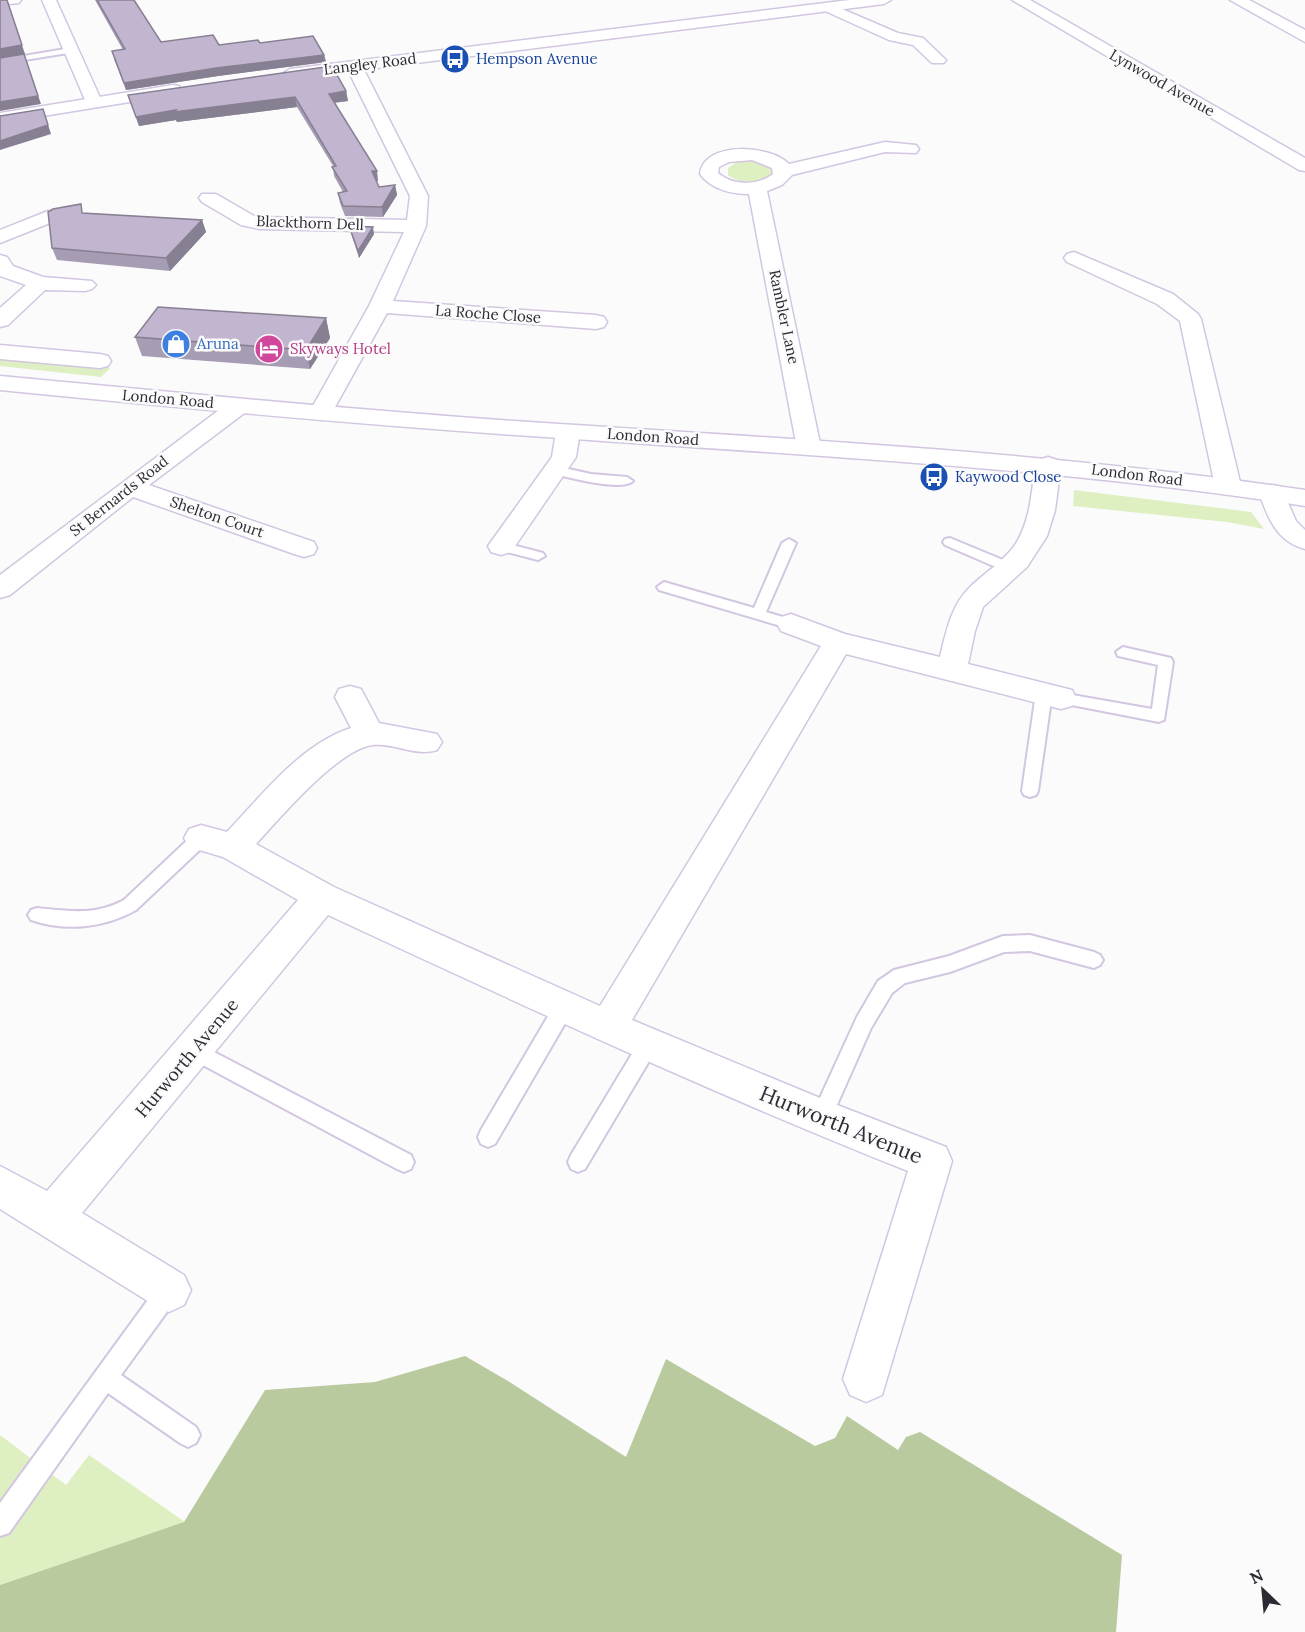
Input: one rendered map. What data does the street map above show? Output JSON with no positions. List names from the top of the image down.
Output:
{
  "streets": {
    "street": [
      "Langley Road",
      "Lynwood Avenue",
      "Blackthorn Dell",
      "La Roche Close",
      "Rambler Lane",
      "London Road",
      "St Bernards Road",
      "Shelton Court",
      "Hurworth Avenue"
    ]
  },
  "crossings": [
    ["Rambler Lane", "London Road"],
    ["London Road", "St Bernards Road"],
    ["St Bernards Road", "Shelton Court"]
  ],
  "places": {
    "bus stop": ["Hempson Avenue", "Kaywood Close"],
    "shop": ["Aruna"],
    "hotel": ["Skyways Hotel"]
  },
  "north": "top left"
}
